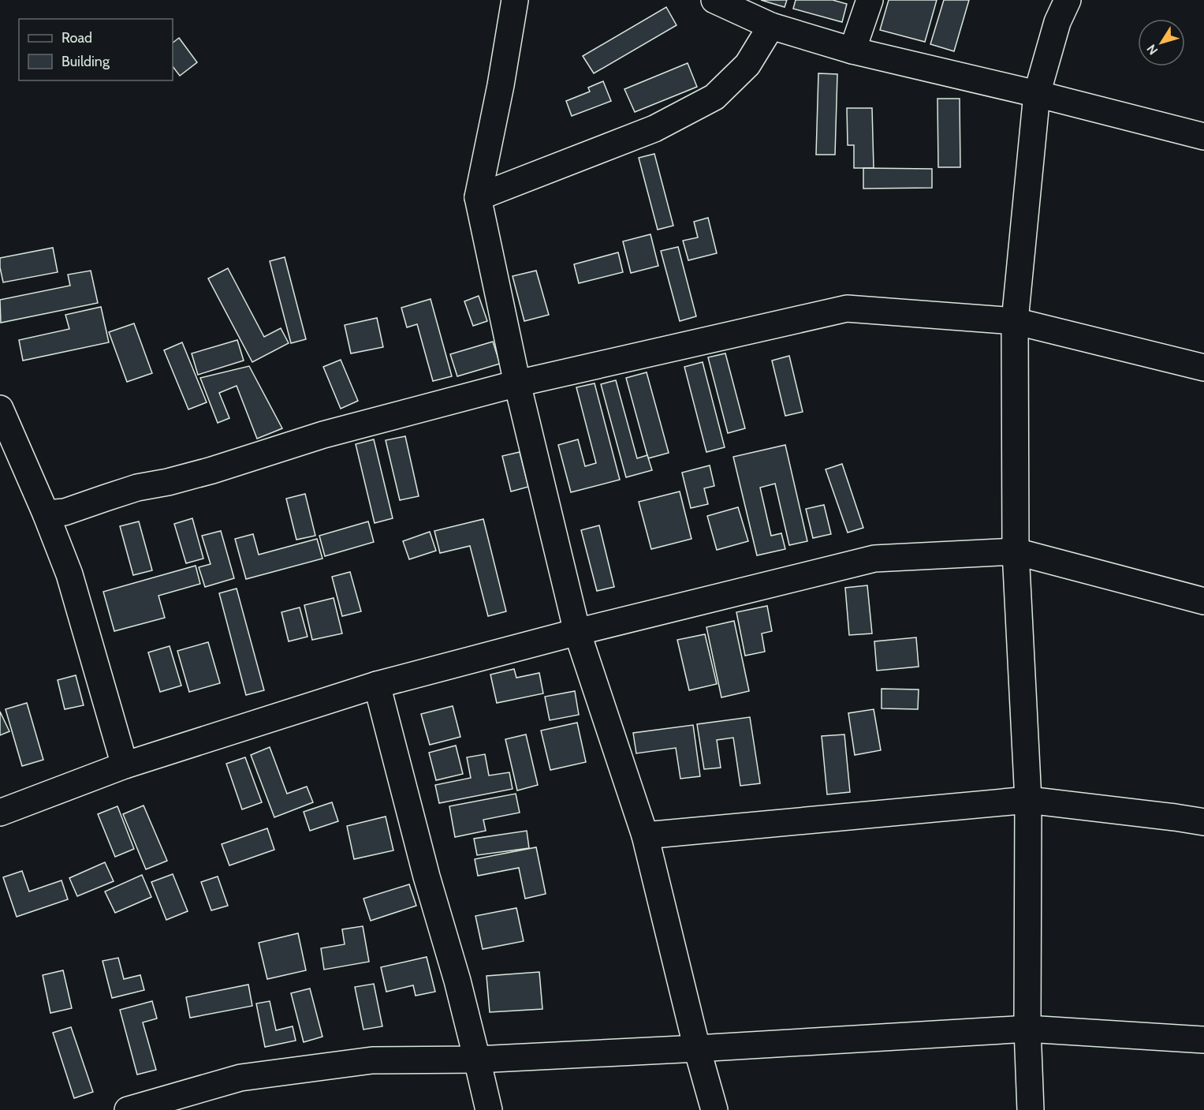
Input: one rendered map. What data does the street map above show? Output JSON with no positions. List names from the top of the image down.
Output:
{
  "legend": ["Road", "Building"],
  "north": "bottom left"
}
